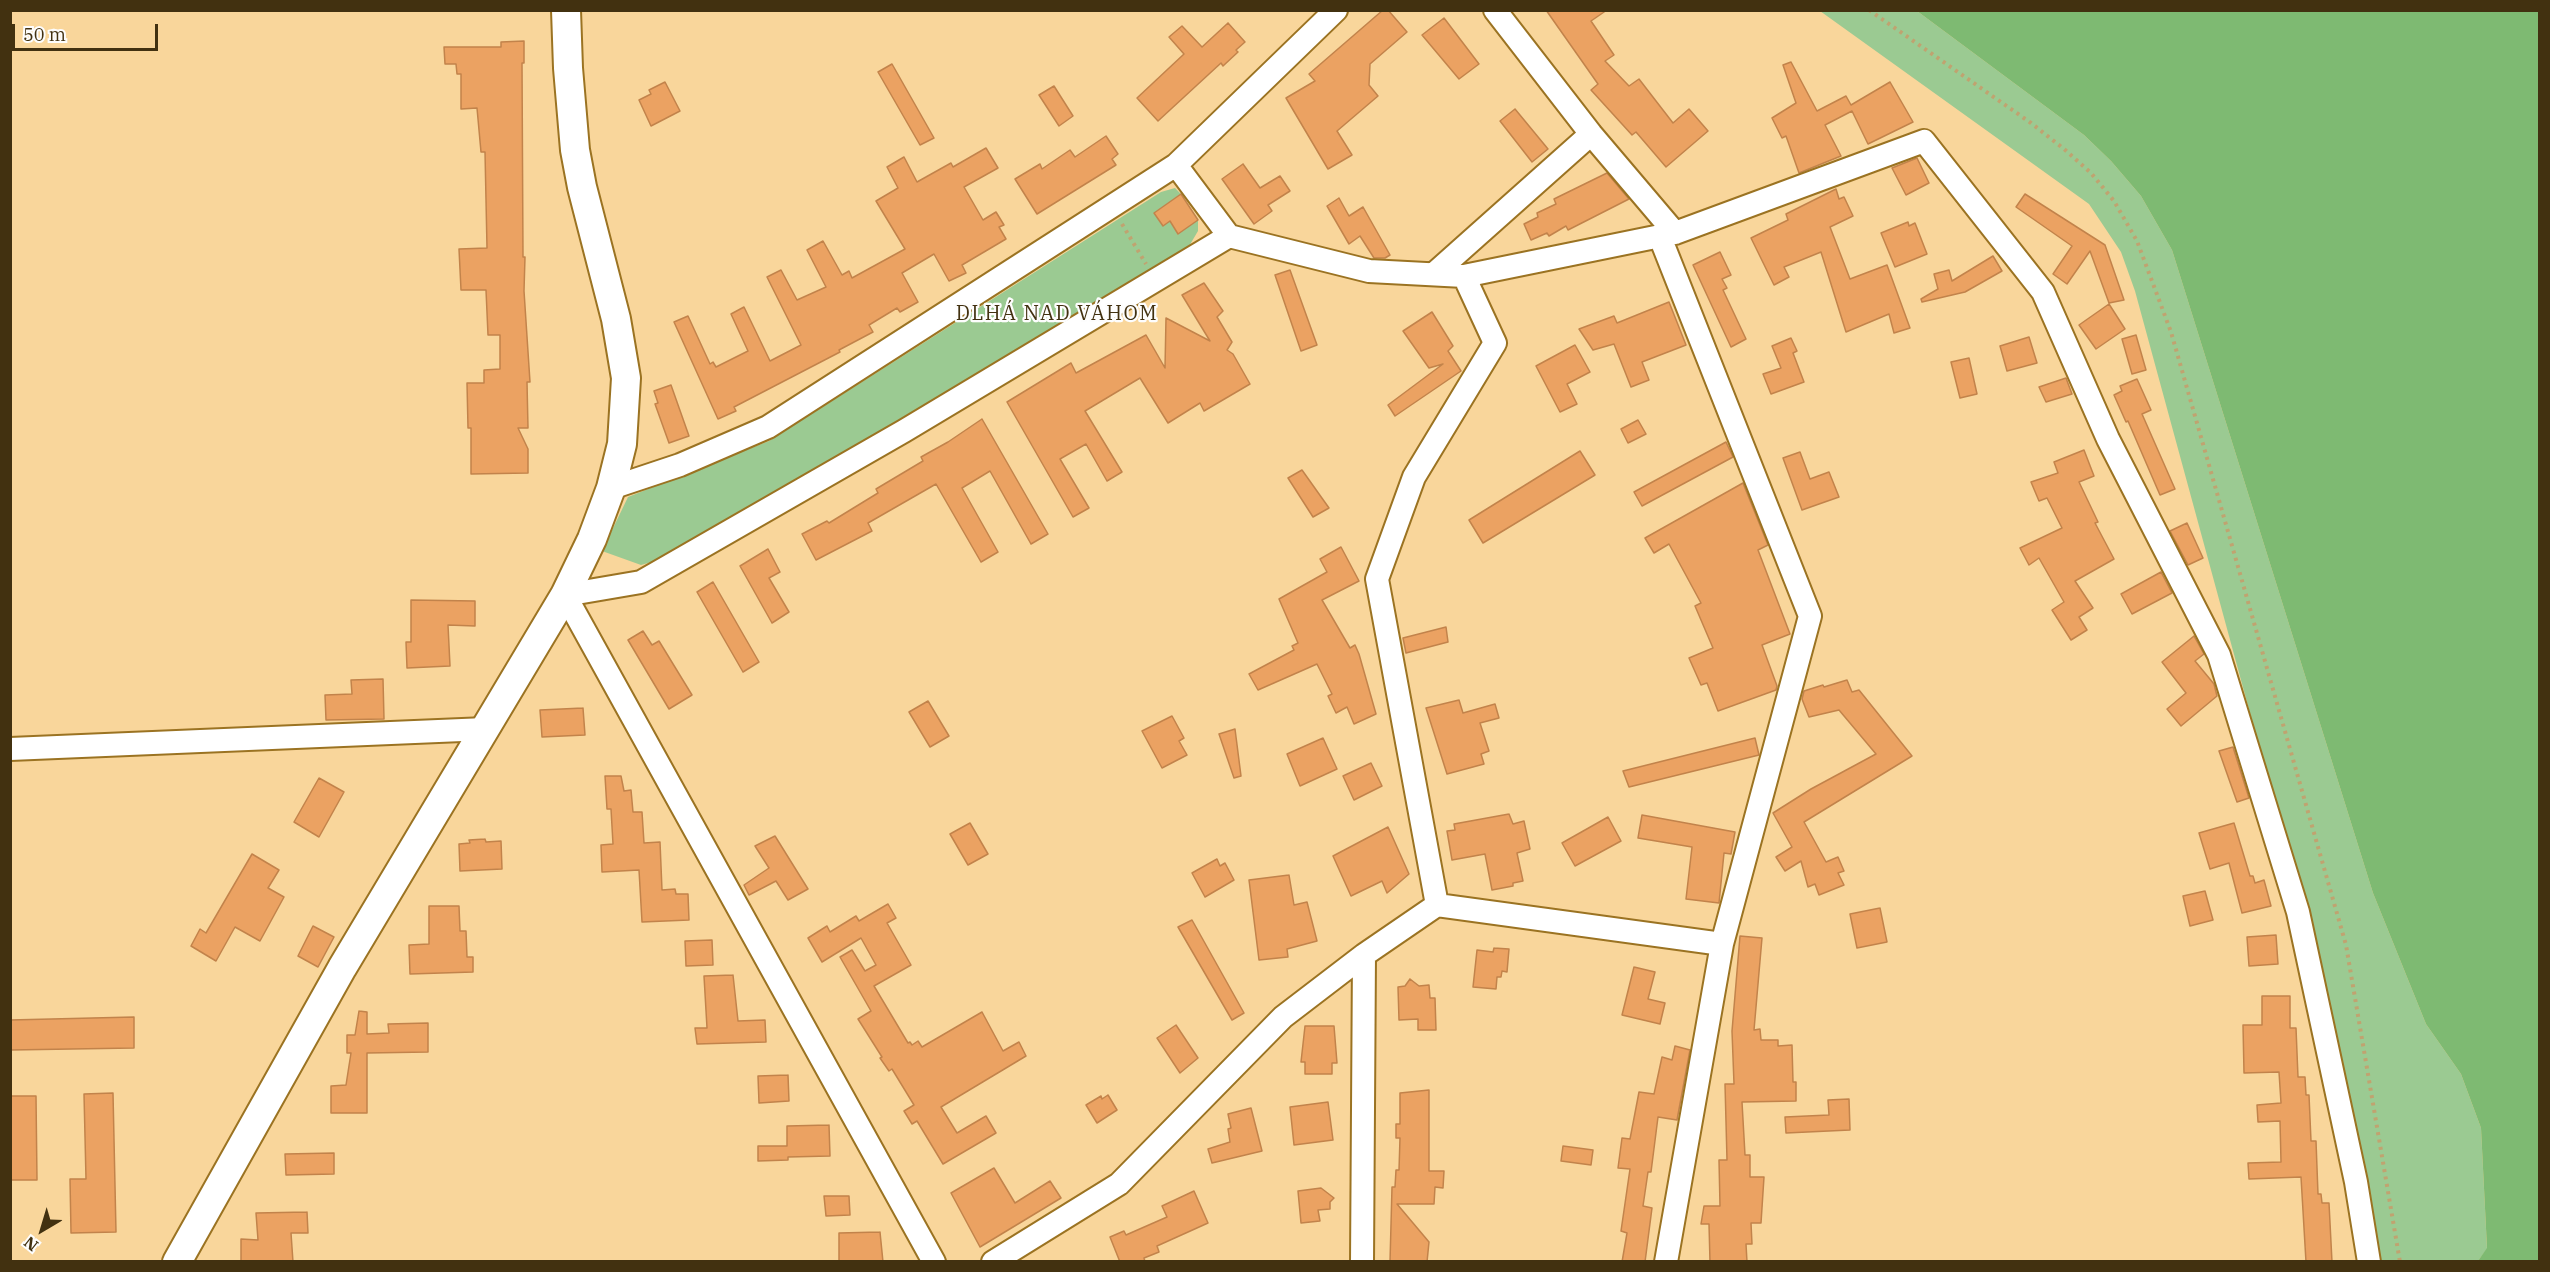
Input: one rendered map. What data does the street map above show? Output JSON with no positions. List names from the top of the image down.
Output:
{
  "districts": ["DLHÁ NAD VÁHOM"],
  "scale_bar": "50 m",
  "north": "bottom left"
}
